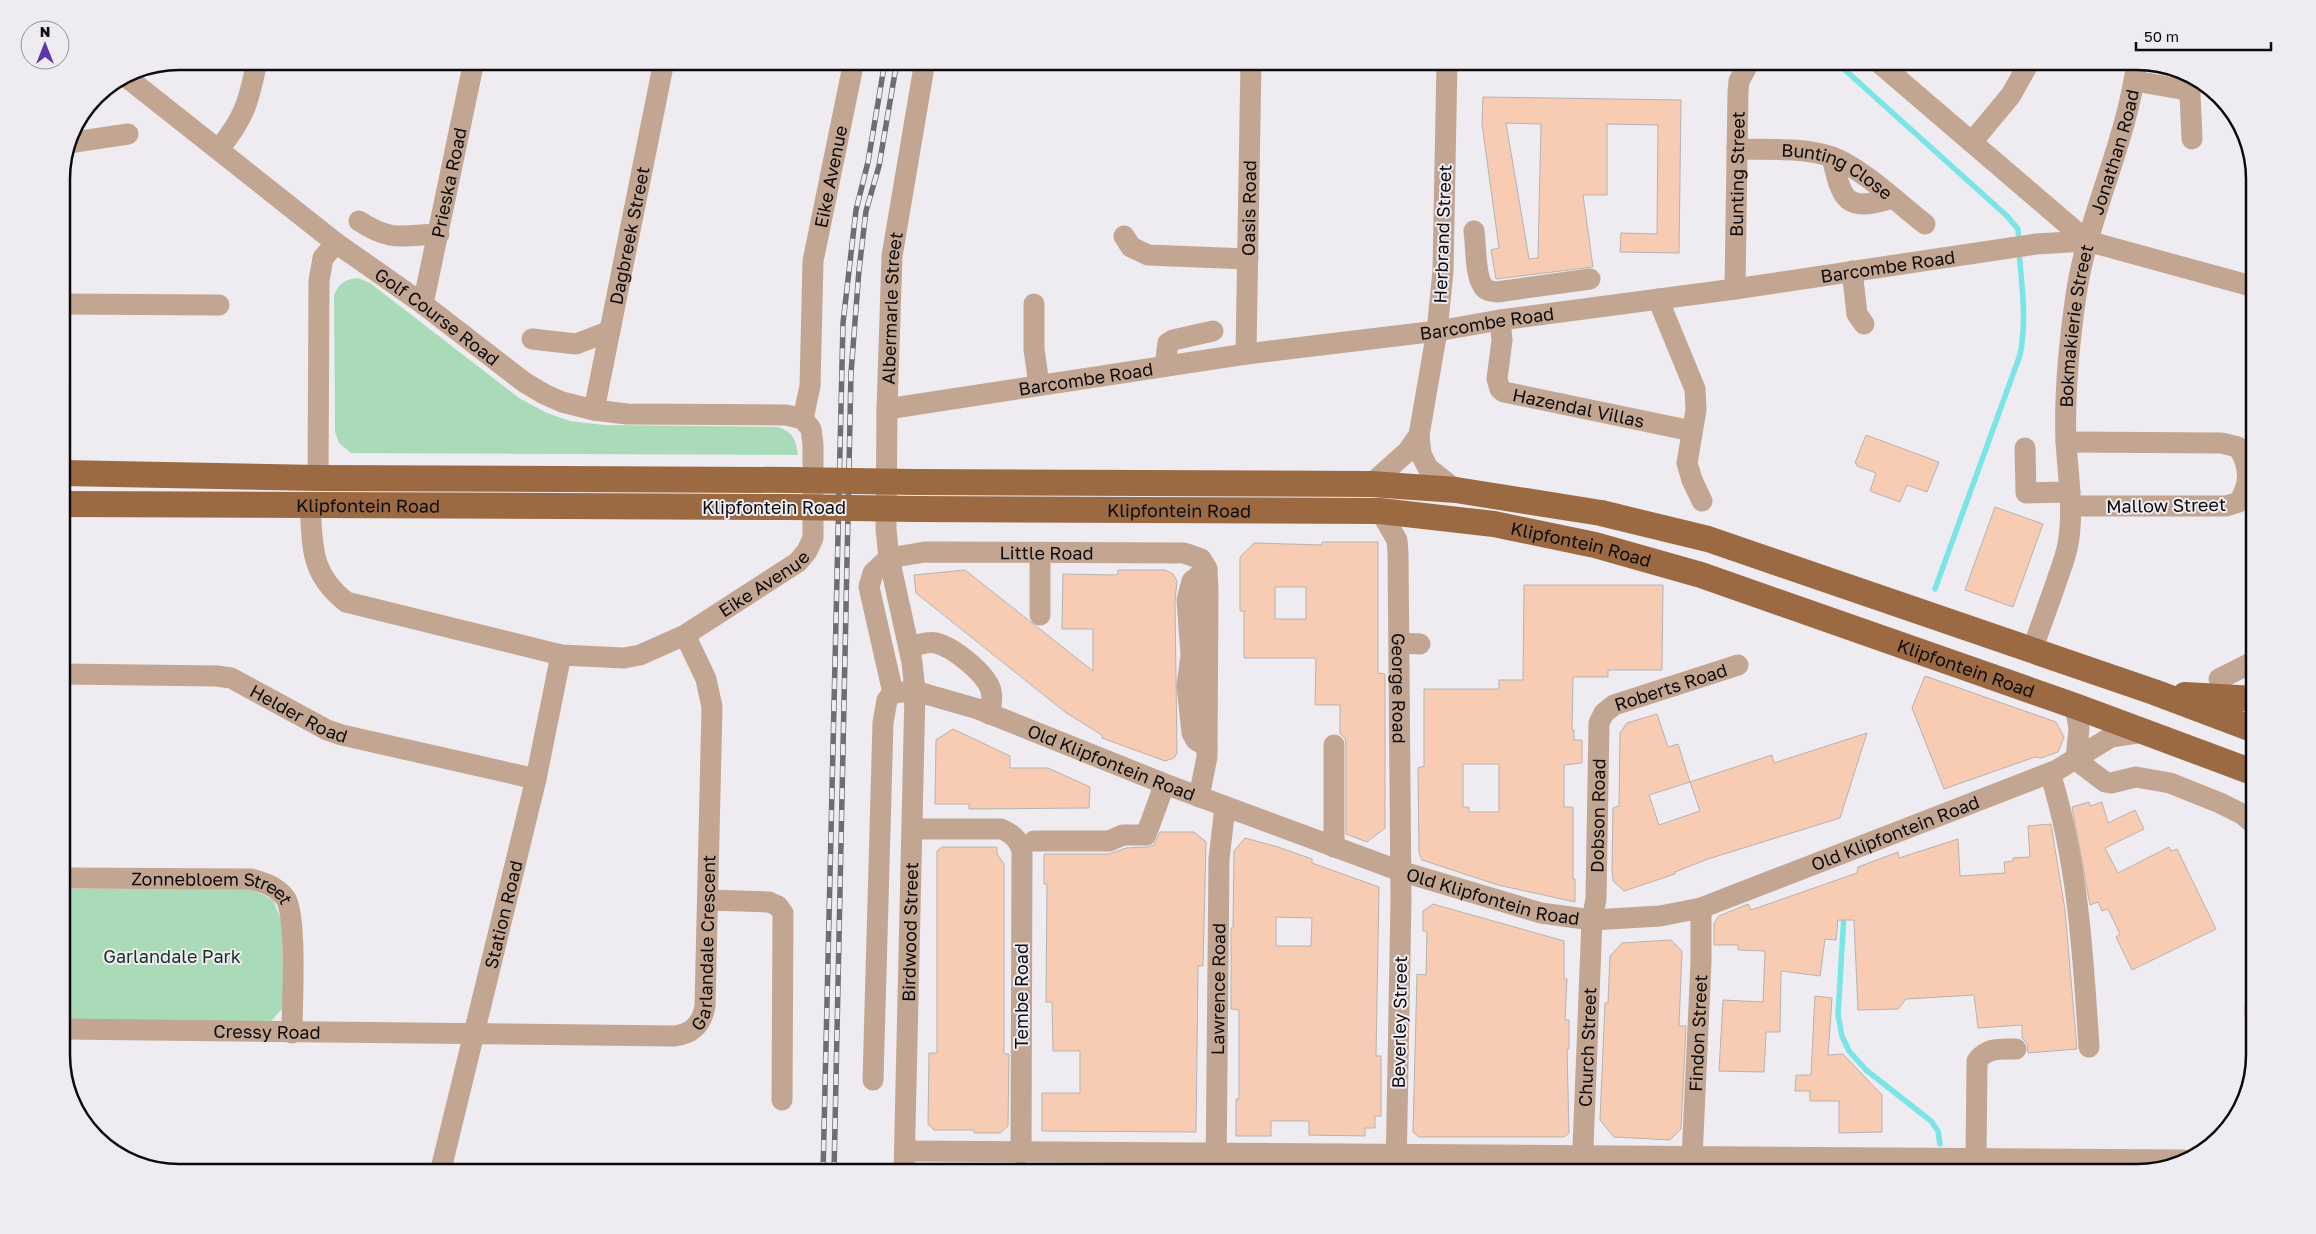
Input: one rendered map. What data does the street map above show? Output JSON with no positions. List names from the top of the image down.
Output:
{
  "streets": {
    "main road": ["Klipfontein Road"],
    "street": [
      "Jonathan Road",
      "Bunting Street",
      "Bunting Close",
      "Eike Avenue",
      "Prieska Road",
      "Oasis Road",
      "Herbrand Street",
      "Dagbreek Street",
      "Barcombe Road",
      "Albermarle Street",
      "Golf Course Road",
      "Bokmakierie Street",
      "Hazendal Villas",
      "Mallow Street",
      "Little Road",
      "Roberts Road",
      "George Road",
      "Helder Road",
      "Old Klipfontein Road",
      "Dobson Road",
      "Zonnebloem Street",
      "Station Road",
      "Birdwood Street",
      "Garlandale Crescent",
      "Lawrence Road",
      "Tembe Road",
      "Beverley Street",
      "Cressy Road",
      "Findon Street",
      "Church Street"
    ]
  },
  "crossings": [
    ["Jonathan Road", "Barcombe Road"],
    ["Jonathan Road", "Bokmakierie Street"],
    ["Bunting Street", "Bunting Close"],
    ["Bunting Street", "Barcombe Road"],
    ["Eike Avenue", "Golf Course Road"],
    ["Eike Avenue", "Klipfontein Road"],
    ["Eike Avenue", "Station Road"],
    ["Eike Avenue", "Garlandale Crescent"],
    ["Prieska Road", "Golf Course Road"],
    ["Oasis Road", "Barcombe Road"],
    ["Herbrand Street", "Barcombe Road"],
    ["Herbrand Street", "Klipfontein Road"],
    ["Dagbreek Street", "Golf Course Road"],
    ["Barcombe Road", "Albermarle Street"],
    ["Barcombe Road", "Bokmakierie Street"],
    ["Barcombe Road", "Hazendal Villas"],
    ["Albermarle Street", "Little Road"],
    ["Bokmakierie Street", "Mallow Street"],
    ["Bokmakierie Street", "Klipfontein Road"],
    ["Klipfontein Road", "George Road"],
    ["Klipfontein Road", "Old Klipfontein Road"],
    ["Little Road", "Old Klipfontein Road"],
    ["Roberts Road", "Dobson Road"],
    ["George Road", "Old Klipfontein Road"],
    ["George Road", "Beverley Street"],
    ["Helder Road", "Station Road"],
    ["Old Klipfontein Road", "Dobson Road"],
    ["Old Klipfontein Road", "Birdwood Street"],
    ["Old Klipfontein Road", "Lawrence Road"],
    ["Old Klipfontein Road", "Beverley Street"],
    ["Old Klipfontein Road", "Findon Street"],
    ["Old Klipfontein Road", "Church Street"],
    ["Dobson Road", "Church Street"],
    ["Zonnebloem Street", "Cressy Road"],
    ["Station Road", "Garlandale Crescent"],
    ["Station Road", "Cressy Road"],
    ["Garlandale Crescent", "Cressy Road"]
  ],
  "parks": ["Garlandale Park"],
  "scale_bar": "50 m",
  "north": "top"
}
